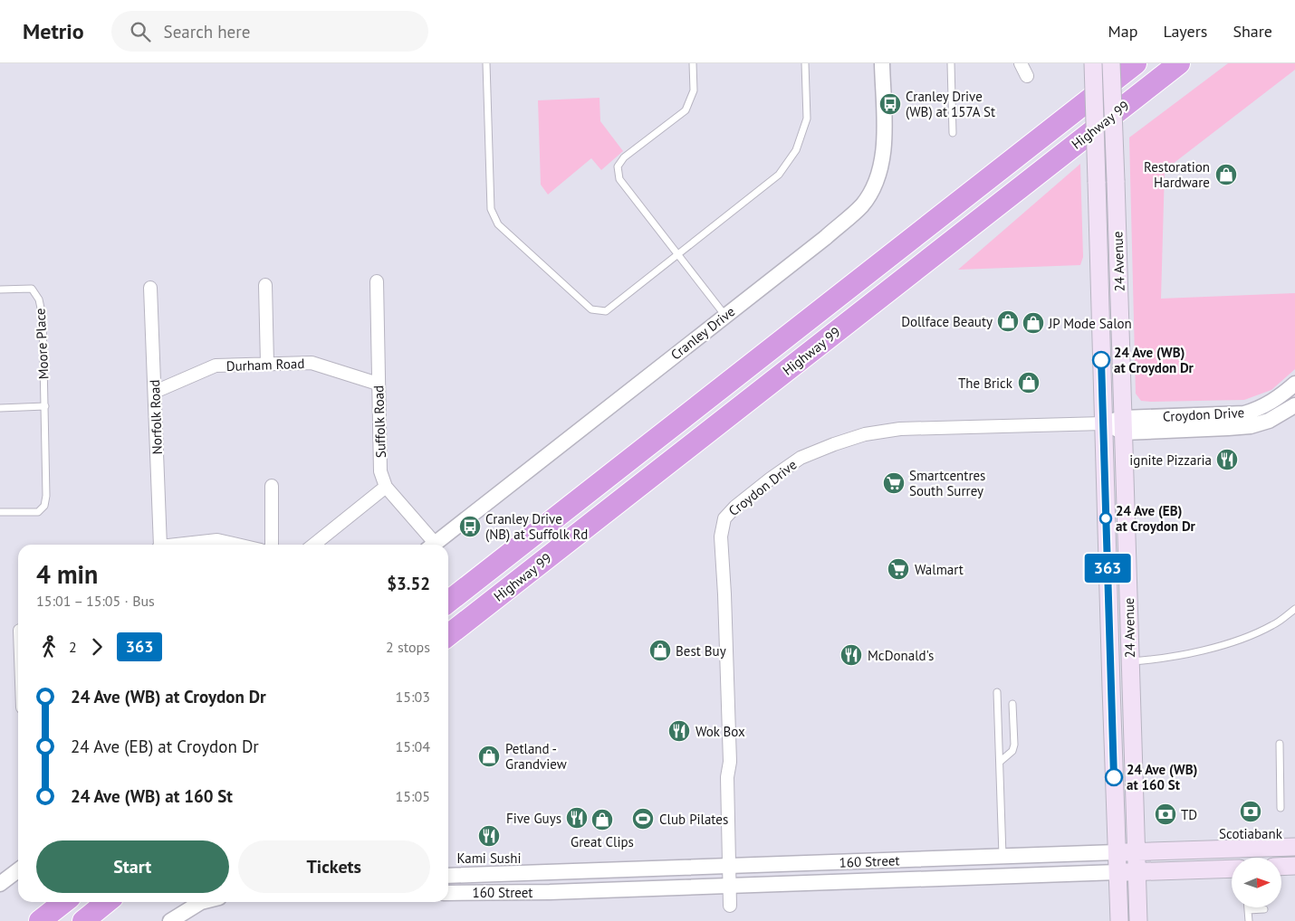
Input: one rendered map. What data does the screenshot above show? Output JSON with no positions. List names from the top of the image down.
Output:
{
  "streets": {
    "highway": ["Highway 99"],
    "main road": ["24 Avenue", "160 Street"],
    "street": [
      "Cranley Drive",
      "Durham Road",
      "Croydon Drive",
      "Norfolk Road",
      "Suffolk Road"
    ],
    "lane": ["Moore Place"]
  },
  "crossings": [
    ["24 Avenue", "Croydon Drive"],
    ["24 Avenue", "160 Street"],
    ["Durham Road", "Norfolk Road"],
    ["Durham Road", "Suffolk Road"],
    ["Croydon Drive", "160 Street"]
  ],
  "places": {
    "bus stop": ["Cranley Drive (WB) at 157A St", "Cranley Drive (NB) at Suffolk Rd"],
    "shop": [
      "Restoration Hardware",
      "Dollface Beauty",
      "JP Mode Salon",
      "The Brick",
      "Best Buy",
      "Petland - Grandview",
      "Great Clips"
    ],
    "other": ["24 Ave (WB) at Croydon Dr", "24 Ave (EB) at Croydon Dr", "24 Ave (WB) at 160 St"],
    "restaurant": [
      "ignite Pizzaria",
      "McDonald's",
      "Wok Box",
      "Five Guys",
      "Kami Sushi"
    ],
    "supermarket": ["Smartcentres South Surrey", "Walmart"],
    "bank": ["Scotiabank", "TD"],
    "sports": ["Club Pilates"]
  },
  "lines": ["bus line 363"],
  "north": "right",
  "page": {
    "header": "Metrio",
    "search": "Search here",
    "nav": ["Map", "Layers", "Share"],
    "on_map": "363",
    "heading": ["4 min", "15:01 – 15:05 · Bus", "$3.52"],
    "legs": ["2", "363", "2 stops"],
    "list": [
      {
        "name": "24 Ave (WB) at Croydon Dr",
        "value": "15:03"
      },
      {
        "name": "24 Ave (EB) at Croydon Dr",
        "value": "15:04"
      },
      {
        "name": "24 Ave (WB) at 160 St",
        "value": "15:05"
      }
    ],
    "buttons": ["Start", "Tickets"]
  }
}
